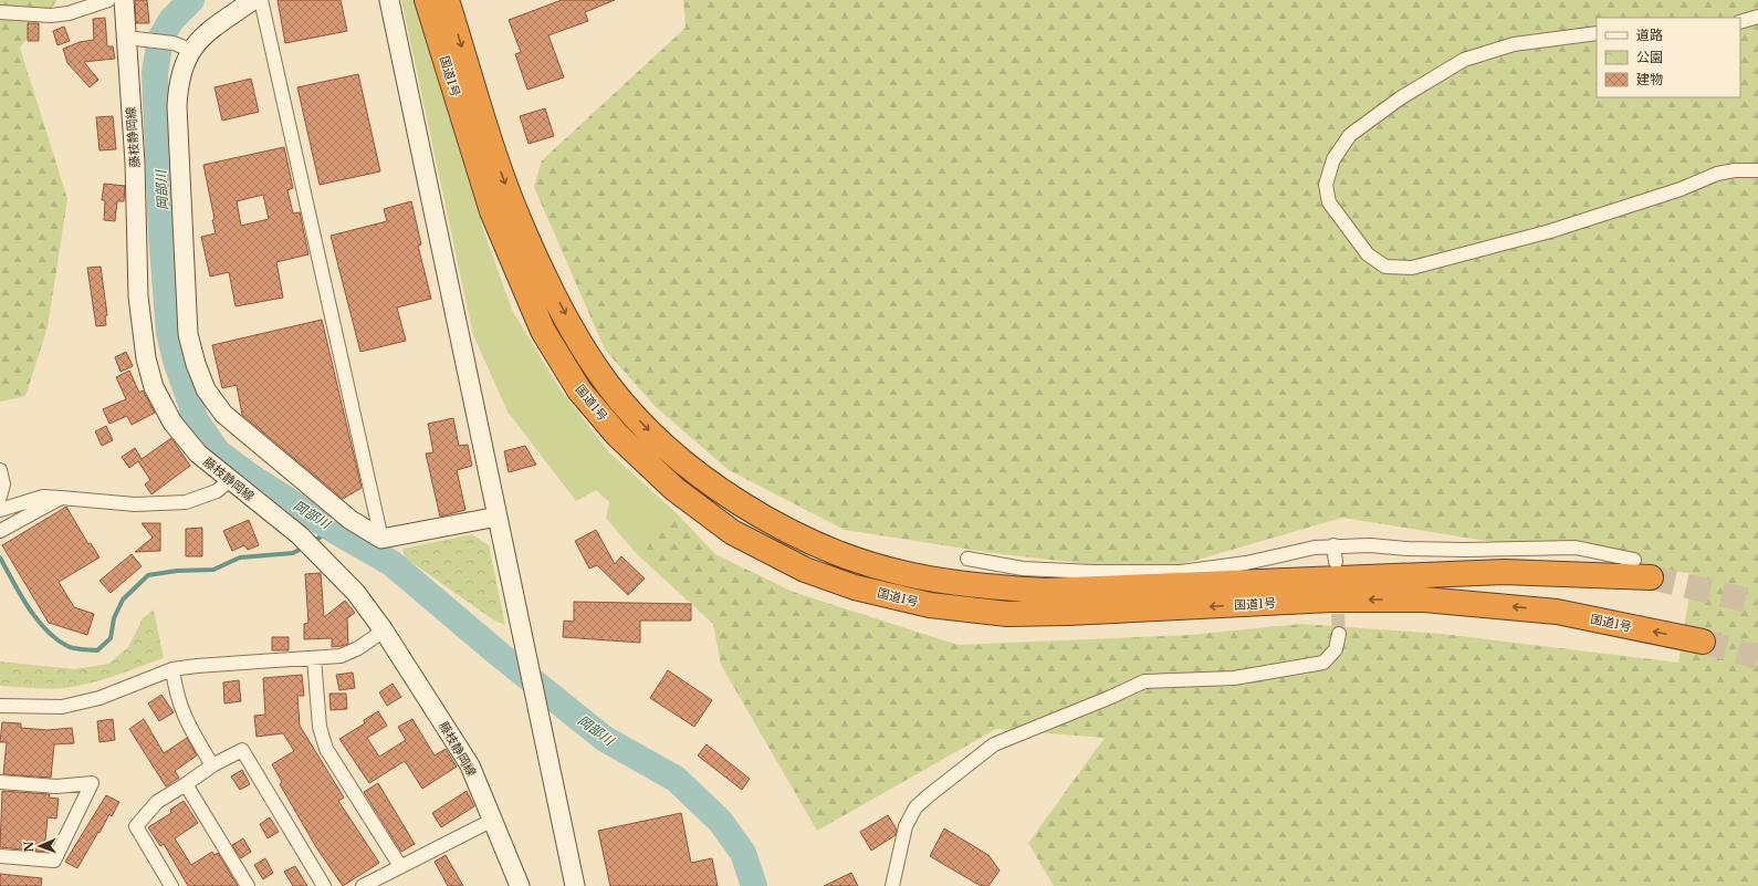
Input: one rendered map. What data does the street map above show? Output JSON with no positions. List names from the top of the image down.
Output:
{
  "streets": {
    "highway": ["国道1号"],
    "street": ["藤枝静岡線"]
  },
  "water": ["岡部川"],
  "legend": ["道路", "公園", "建物"],
  "north": "left"
}
